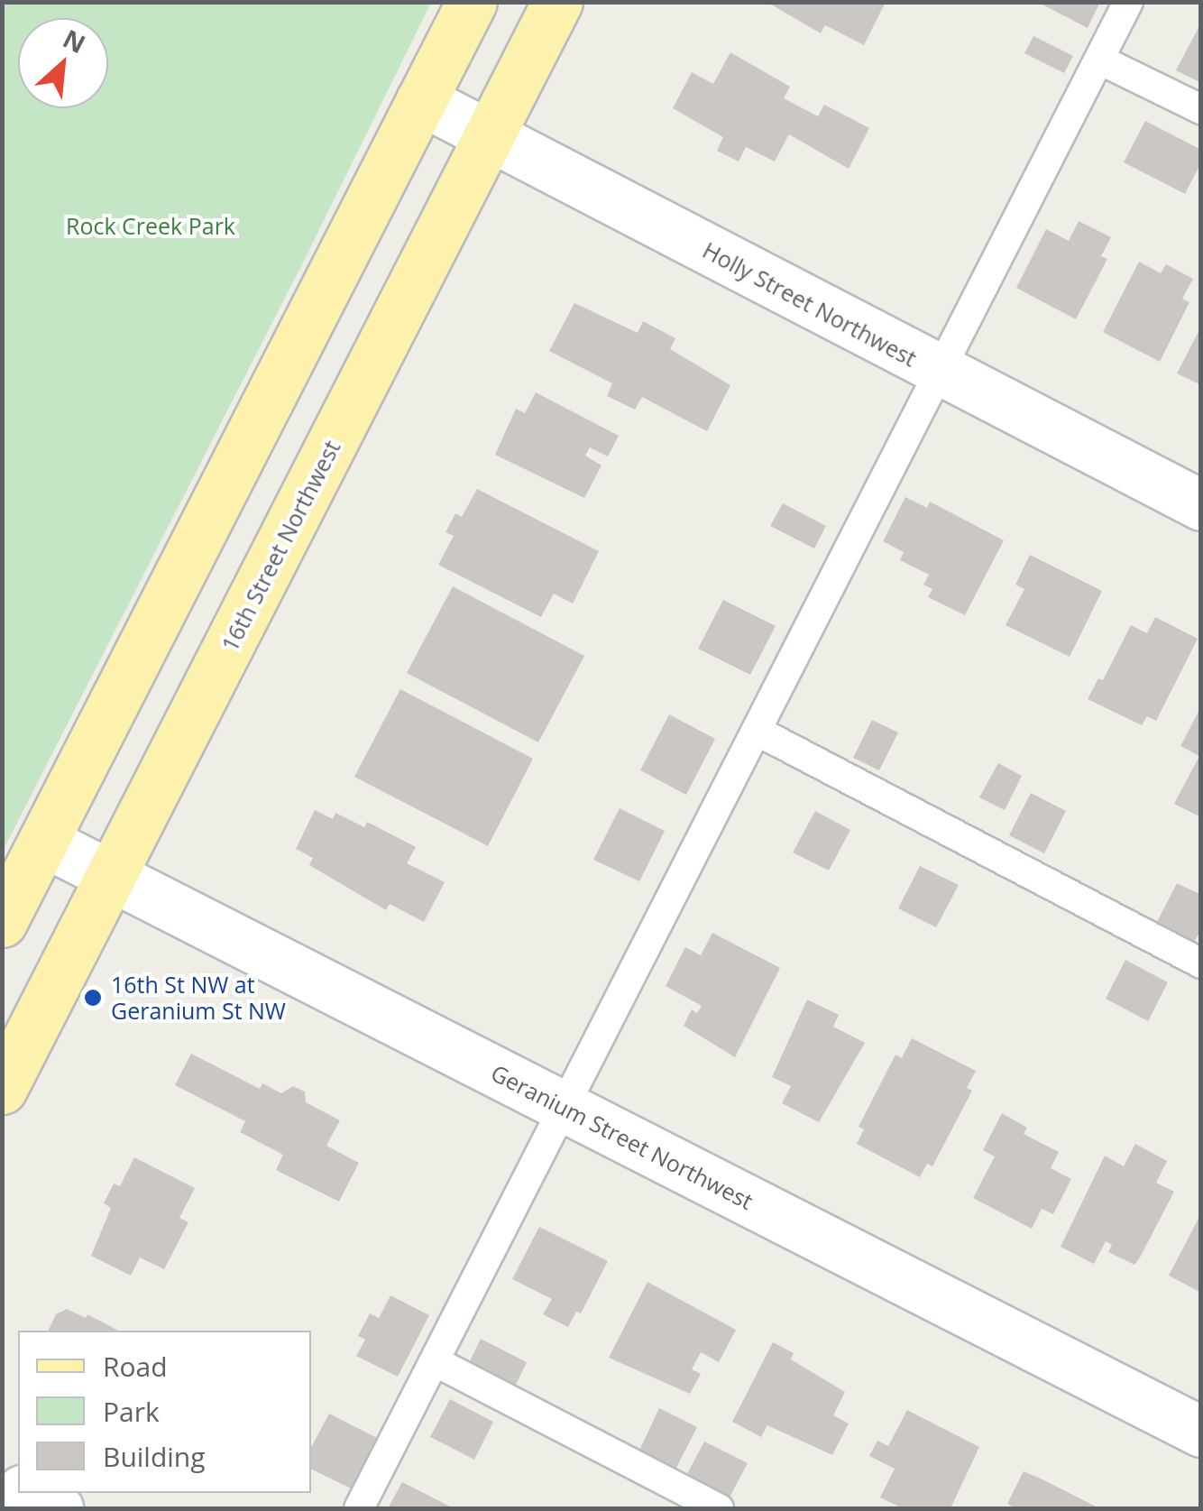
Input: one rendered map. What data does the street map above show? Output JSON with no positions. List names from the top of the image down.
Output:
{
  "streets": {
    "main road": ["16th Street Northwest"],
    "street": ["Holly Street Northwest", "Geranium Street Northwest"]
  },
  "crossings": [
    ["Holly Street Northwest", "16th Street Northwest"],
    ["16th Street Northwest", "Geranium Street Northwest"]
  ],
  "parks": ["Rock Creek Park"],
  "places": ["16th St NW at Geranium St NW"],
  "legend": ["Road", "Park", "Building"],
  "north": "top right"
}
